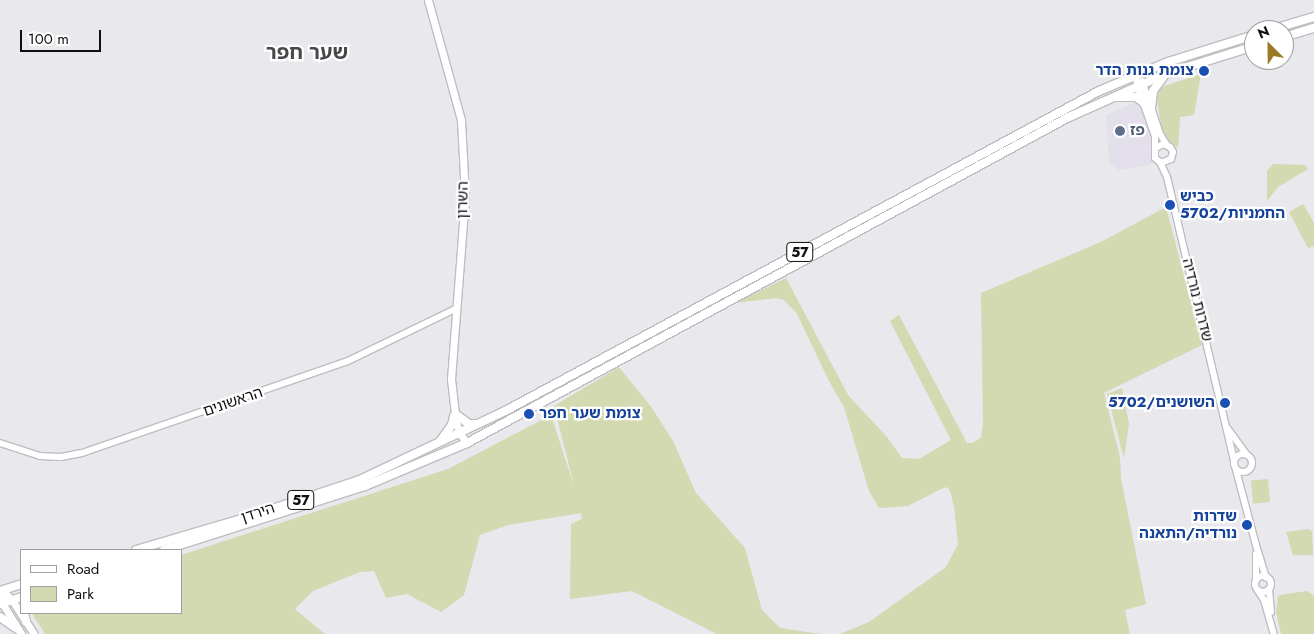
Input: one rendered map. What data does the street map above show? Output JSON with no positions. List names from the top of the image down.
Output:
{
  "streets": {
    "highway": ["57", "הירדן"],
    "main road": ["השרון"],
    "street": ["שדרות נורדיה", "הראשונים"]
  },
  "crossings": [
    ["השרון", "57"],
    ["השרון", "הראשונים"],
    ["השרון", "הירדן"],
    ["57", "הירדן"]
  ],
  "districts": ["שער חפר"],
  "places": [
    "צומת גנות הדר",
    "פז",
    "כביש 5702/החמניות",
    "5702/השושנים",
    "צומת שער חפר",
    "שדרות נורדיה/התאנה"
  ],
  "legend": ["Road", "Park"],
  "scale_bar": "100 m",
  "north": "top left"
}
